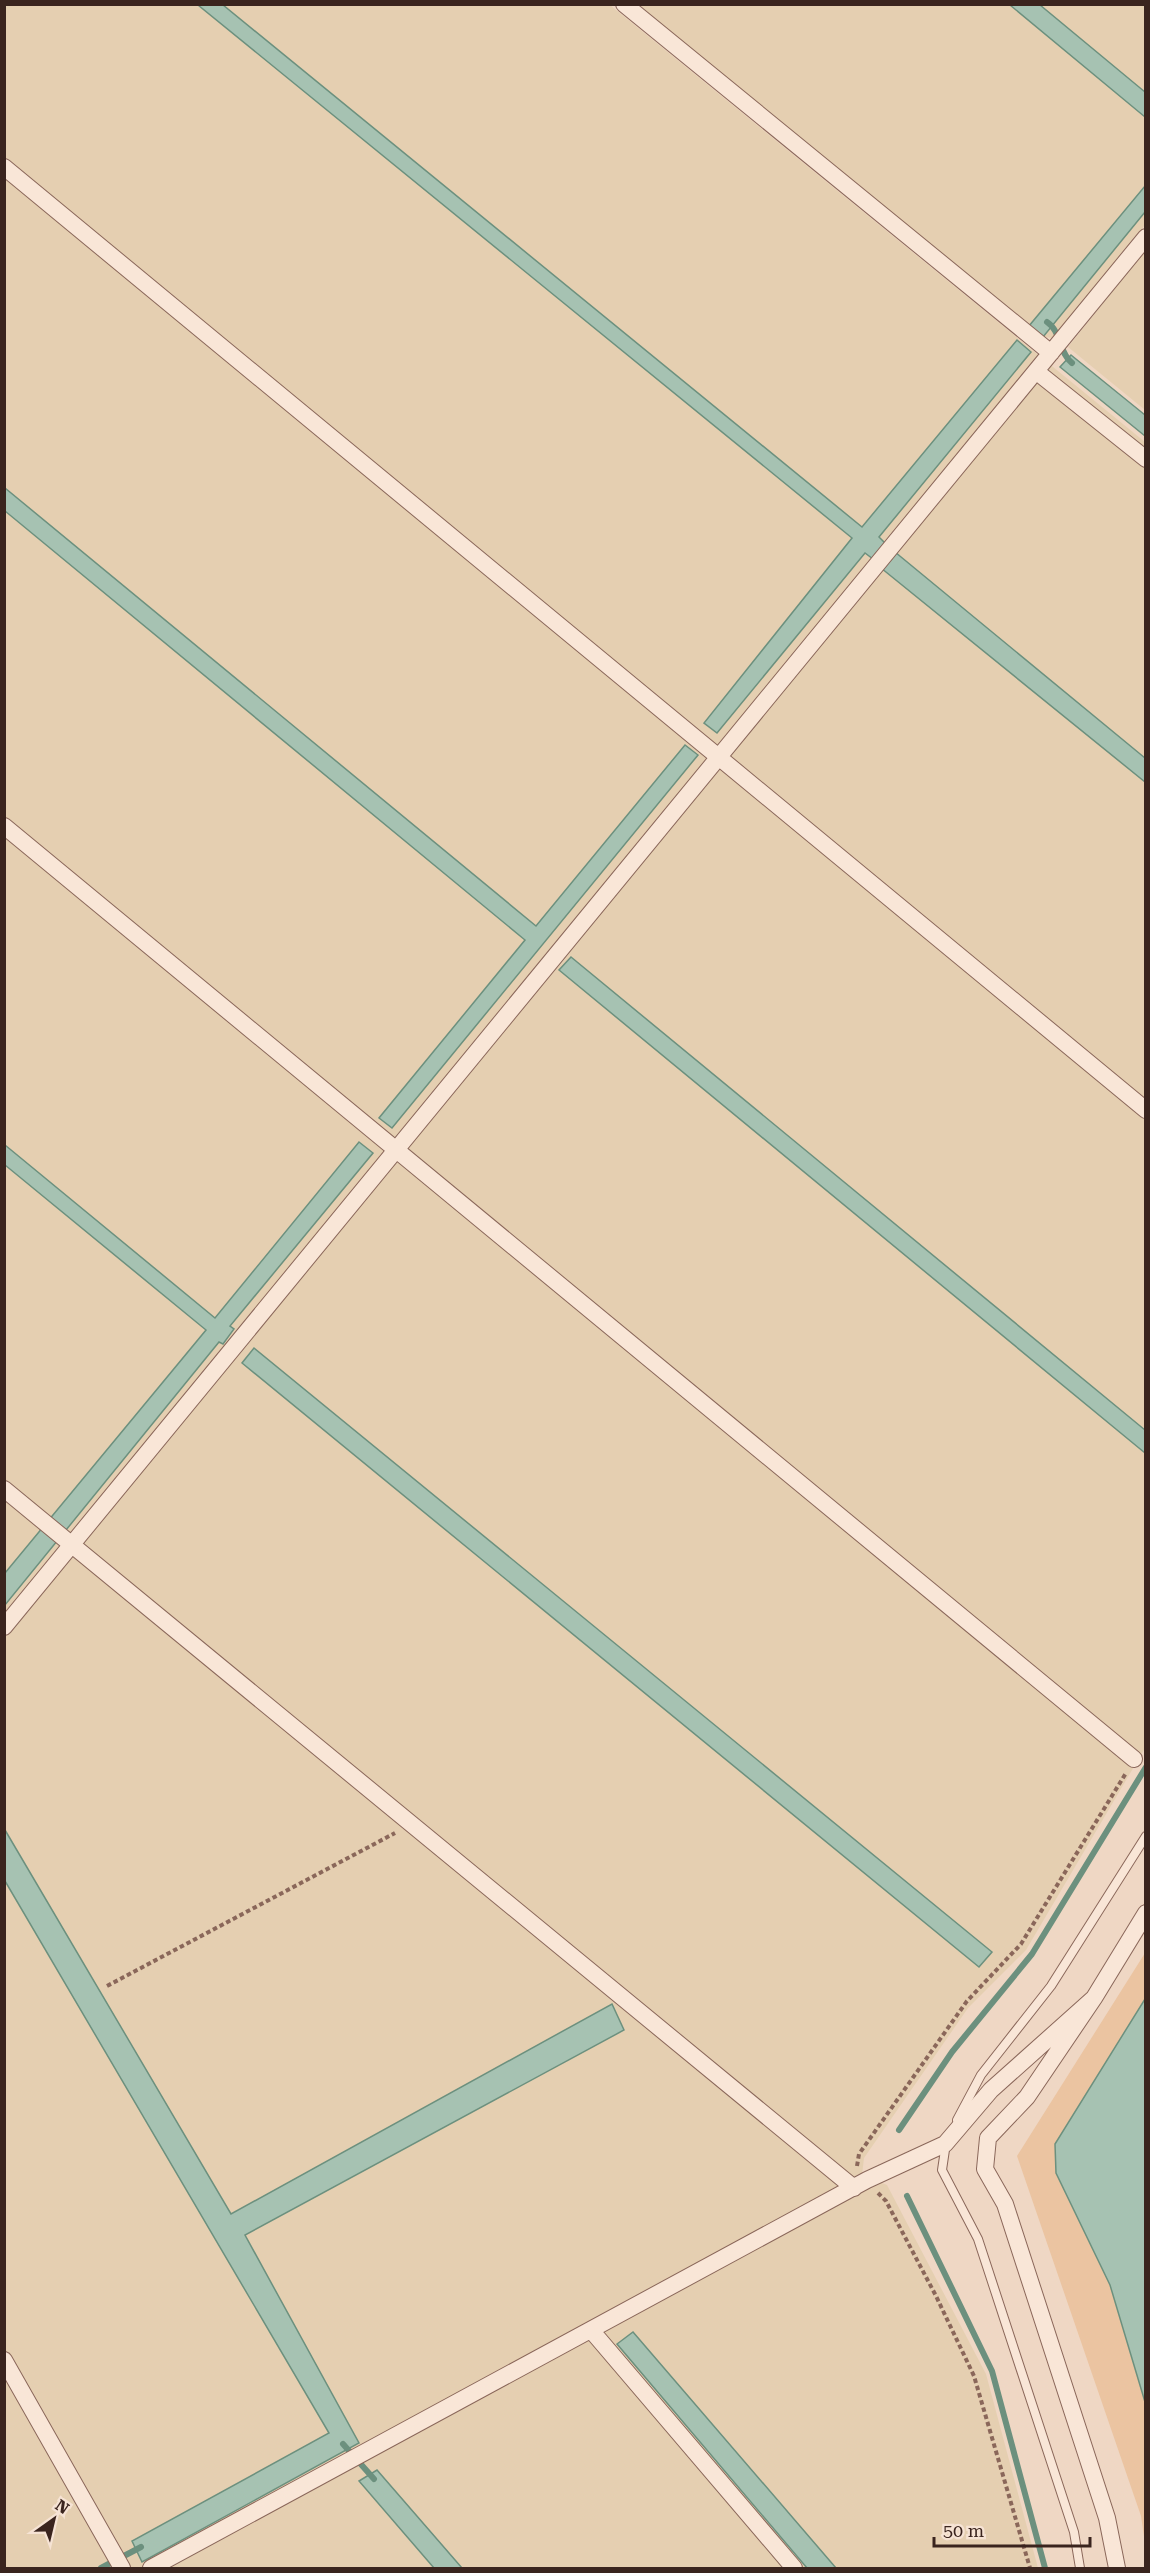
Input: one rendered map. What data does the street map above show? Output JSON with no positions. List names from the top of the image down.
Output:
{
  "scale_bar": "50 m",
  "north": "top right"
}
